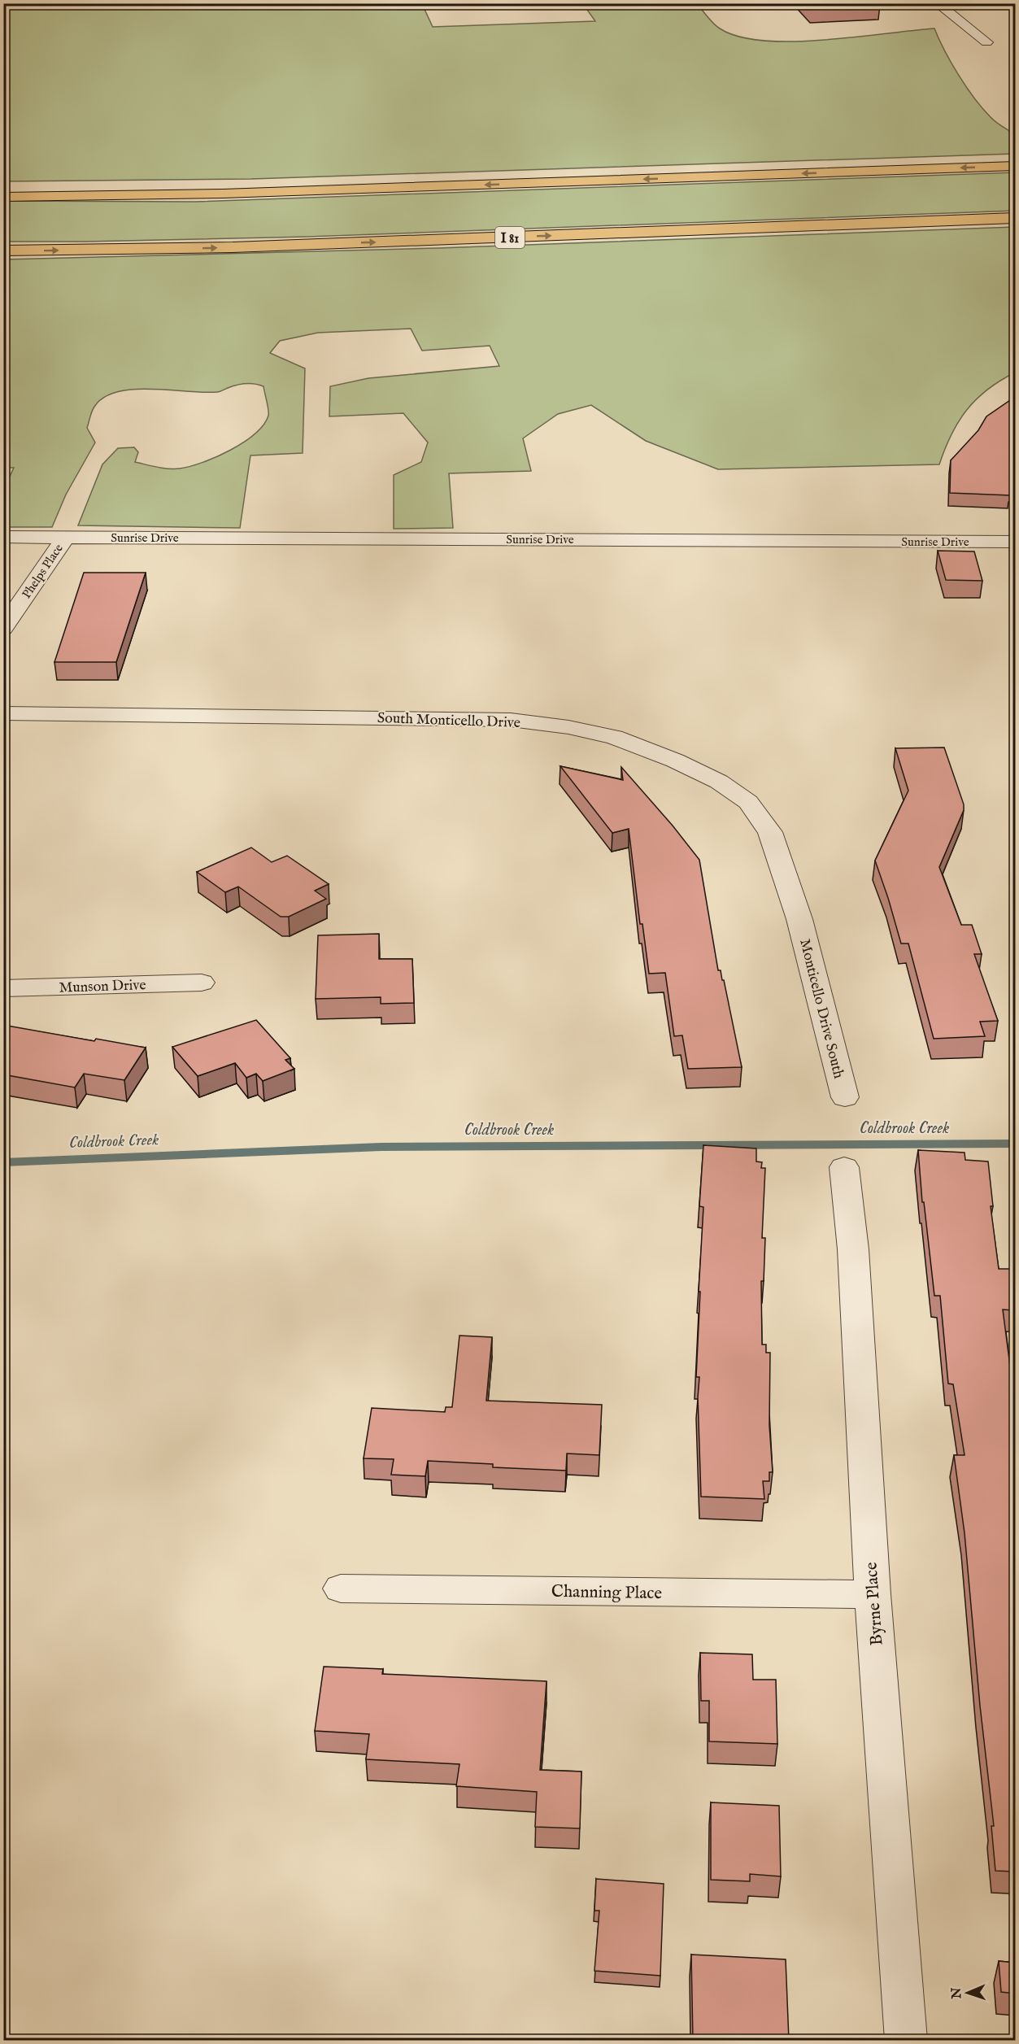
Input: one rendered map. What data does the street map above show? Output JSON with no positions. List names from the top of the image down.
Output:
{
  "streets": {
    "highway": ["I 81"],
    "street": [
      "Sunrise Drive",
      "Phelps Place",
      "South Monticello Drive",
      "Munson Drive",
      "Monticello Drive South",
      "Channing Place",
      "Byrne Place"
    ]
  },
  "crossings": [
    ["Sunrise Drive", "Phelps Place"],
    ["South Monticello Drive", "Monticello Drive South"],
    ["Channing Place", "Byrne Place"]
  ],
  "water": ["Coldbrook Creek"],
  "north": "left"
}
